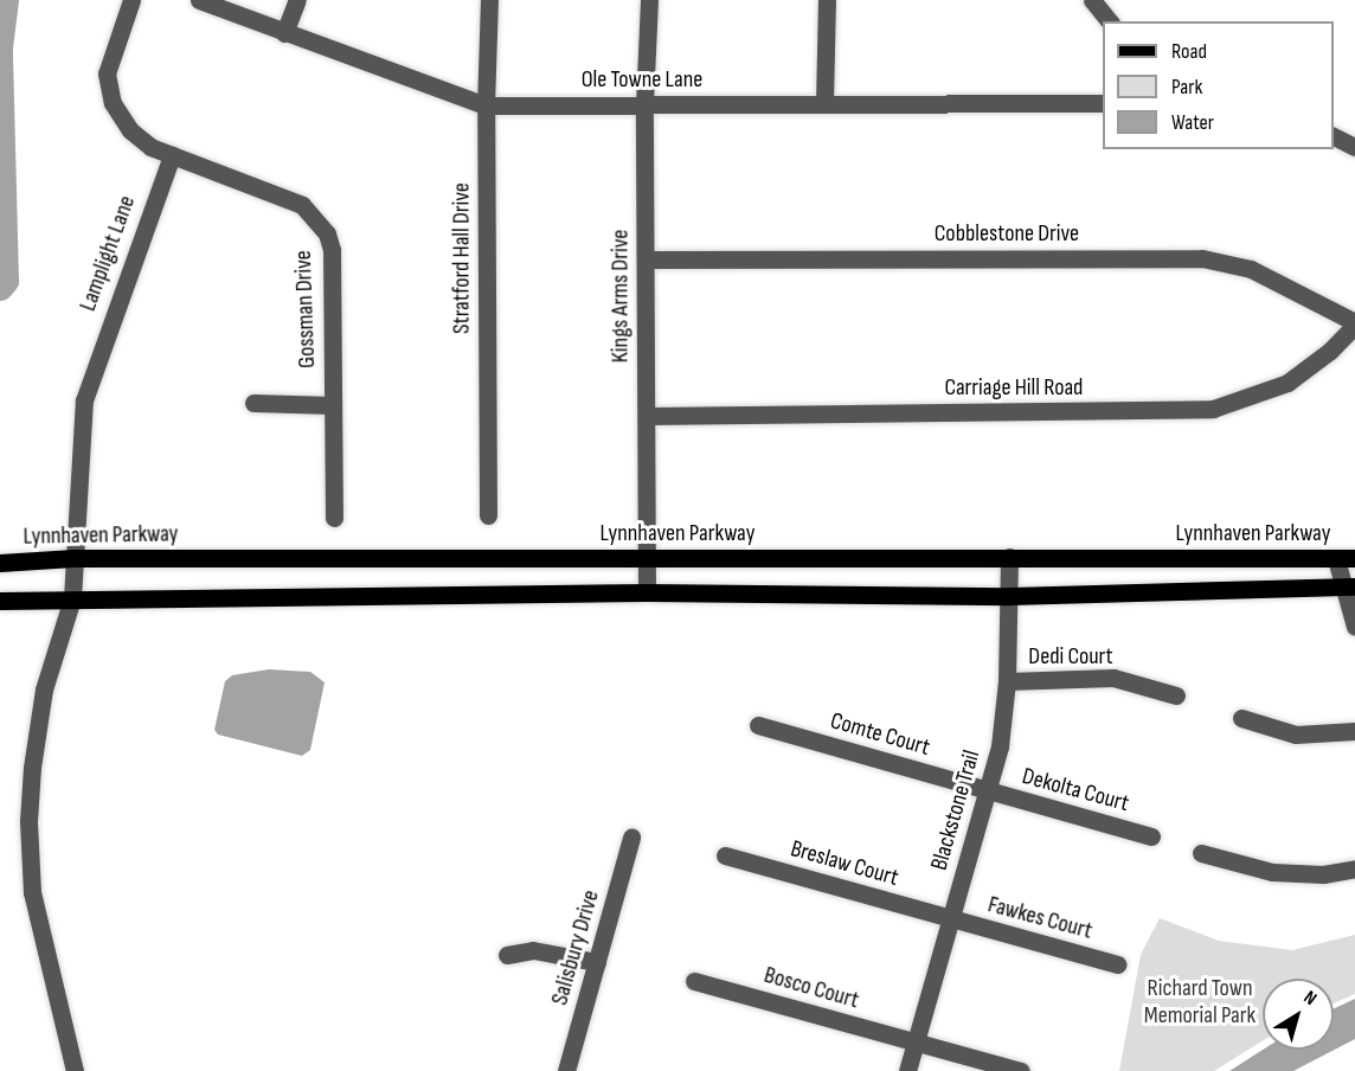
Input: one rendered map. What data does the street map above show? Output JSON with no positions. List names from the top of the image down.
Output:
{
  "streets": {
    "main road": ["Lynnhaven Parkway"],
    "street": [
      "Ole Towne Lane",
      "Cobblestone Drive",
      "Lamplight Lane",
      "Stratford Hall Drive",
      "Kings Arms Drive",
      "Gossman Drive",
      "Carriage Hill Road",
      "Dedi Court",
      "Comte Court",
      "Dekolta Court",
      "Blackstone Trail",
      "Breslaw Court",
      "Fawkes Court",
      "Salisbury Drive",
      "Bosco Court"
    ]
  },
  "crossings": [
    ["Ole Towne Lane", "Stratford Hall Drive"],
    ["Ole Towne Lane", "Kings Arms Drive"],
    ["Cobblestone Drive", "Kings Arms Drive"],
    ["Cobblestone Drive", "Carriage Hill Road"],
    ["Lamplight Lane", "Gossman Drive"],
    ["Lamplight Lane", "Lynnhaven Parkway"],
    ["Kings Arms Drive", "Carriage Hill Road"],
    ["Kings Arms Drive", "Lynnhaven Parkway"],
    ["Lynnhaven Parkway", "Blackstone Trail"],
    ["Dedi Court", "Blackstone Trail"],
    ["Comte Court", "Dekolta Court"],
    ["Comte Court", "Blackstone Trail"],
    ["Dekolta Court", "Blackstone Trail"],
    ["Blackstone Trail", "Breslaw Court"],
    ["Blackstone Trail", "Fawkes Court"],
    ["Blackstone Trail", "Bosco Court"],
    ["Breslaw Court", "Fawkes Court"]
  ],
  "parks": ["Richard Town Memorial Park"],
  "legend": ["Road", "Park", "Water"],
  "north": "top right"
}
